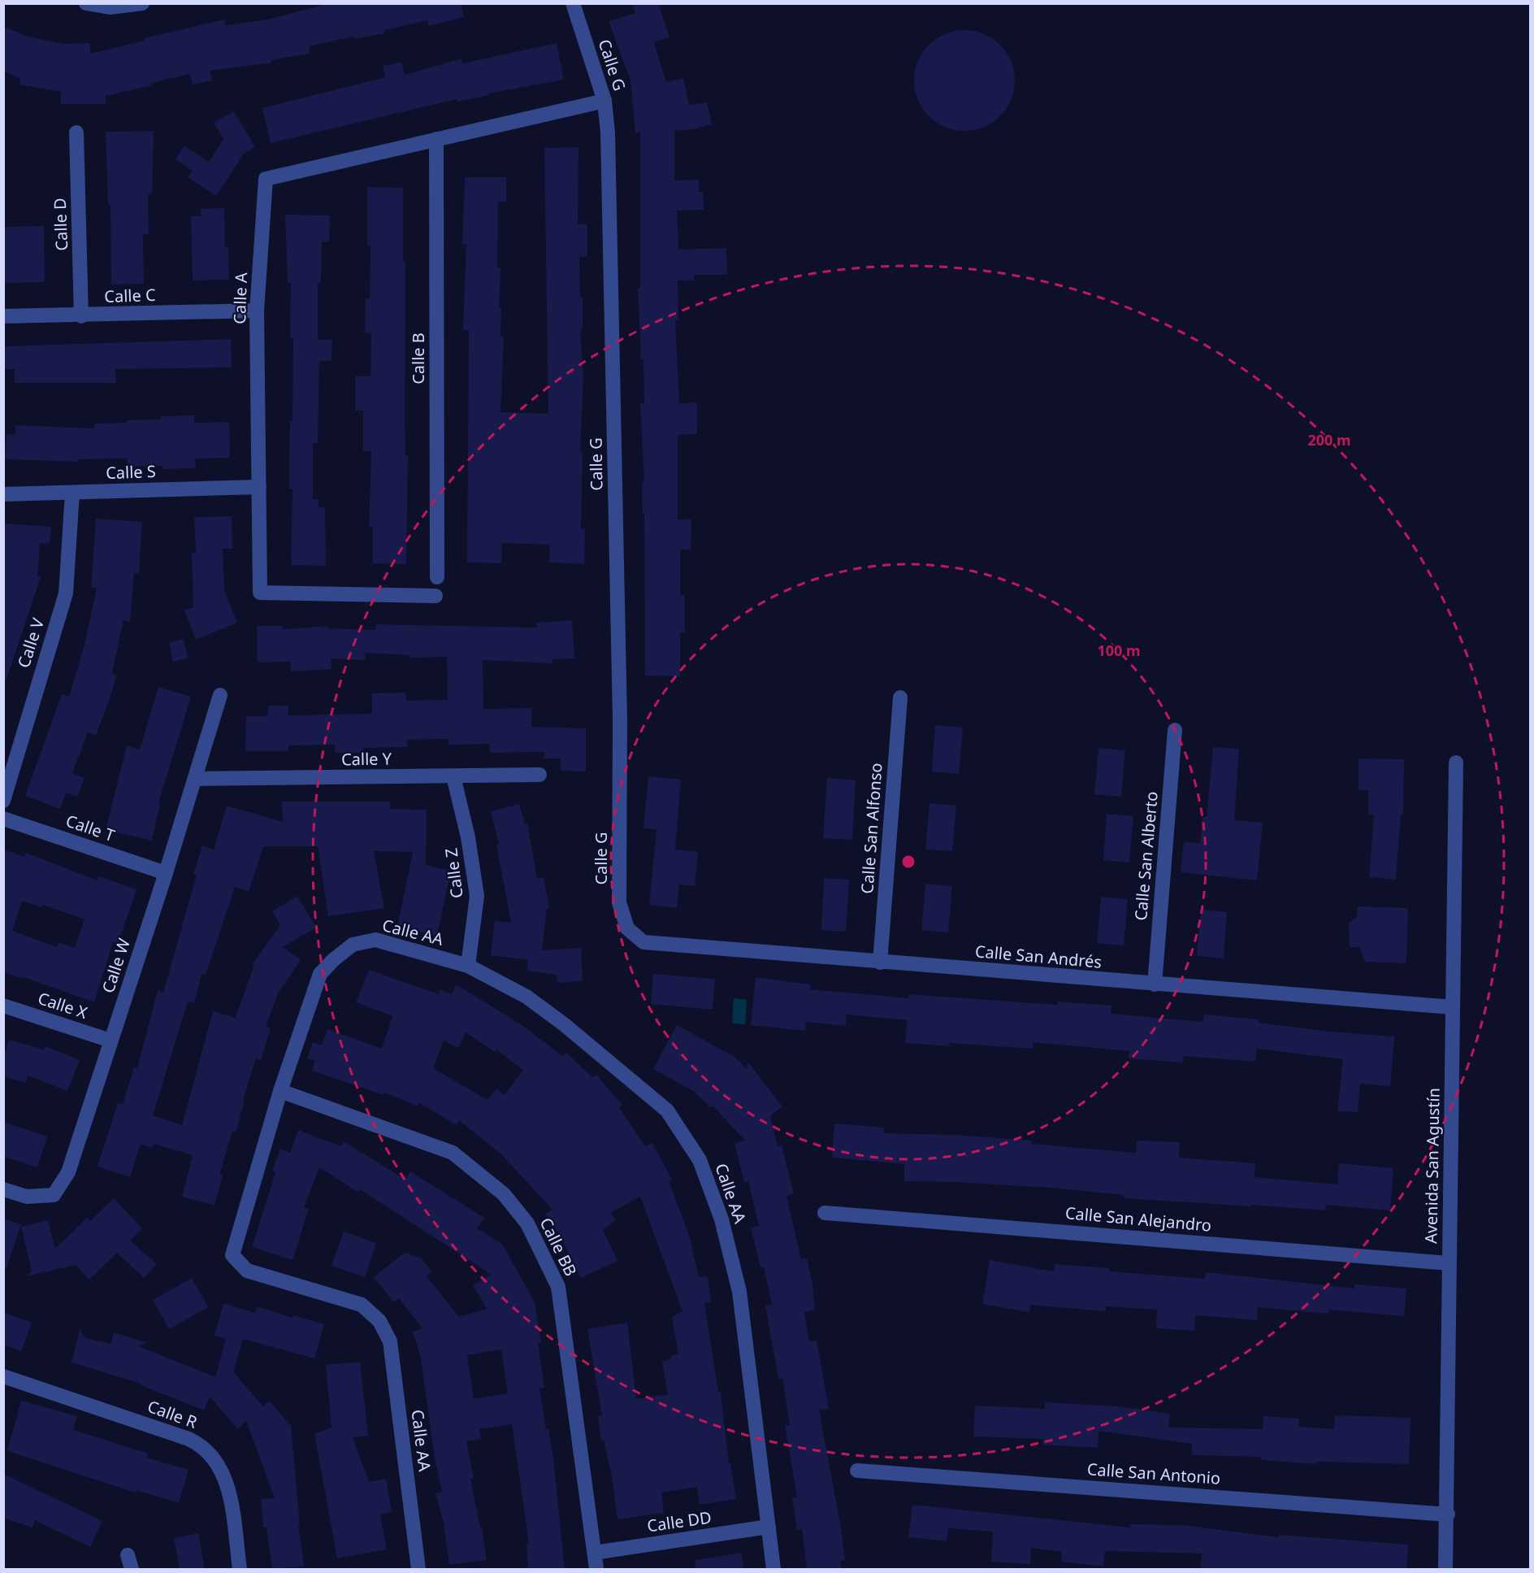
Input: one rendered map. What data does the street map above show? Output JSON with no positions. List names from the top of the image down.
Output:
{
  "streets": {
    "street": [
      "Calle G",
      "Calle D",
      "Calle C",
      "Calle A",
      "Calle B",
      "Calle S",
      "Calle V",
      "Calle Y",
      "Calle T",
      "Calle San Alfonso",
      "Calle San Alberto",
      "Calle Z",
      "Calle AA",
      "Calle San Andrés",
      "Calle W",
      "Calle X",
      "Avenida San Agustín",
      "Calle San Alejandro",
      "Calle BB",
      "Calle R",
      "Calle San Antonio",
      "Calle DD"
    ]
  },
  "crossings": [
    ["Calle G", "Calle A"],
    ["Calle G", "Calle San Andrés"],
    ["Calle D", "Calle C"],
    ["Calle C", "Calle A"],
    ["Calle A", "Calle B"],
    ["Calle A", "Calle S"],
    ["Calle S", "Calle V"],
    ["Calle Y", "Calle Z"],
    ["Calle Y", "Calle W"],
    ["Calle T", "Calle W"],
    ["Calle San Alfonso", "Calle San Andrés"],
    ["Calle San Alberto", "Calle San Andrés"],
    ["Calle Z", "Calle AA"],
    ["Calle AA", "Calle BB"],
    ["Calle AA", "Calle DD"],
    ["Calle San Andrés", "Avenida San Agustín"],
    ["Calle W", "Calle X"],
    ["Avenida San Agustín", "Calle San Alejandro"],
    ["Avenida San Agustín", "Calle San Antonio"],
    ["Calle BB", "Calle DD"]
  ],
  "rings": ["200 m", "100 m"]
}
